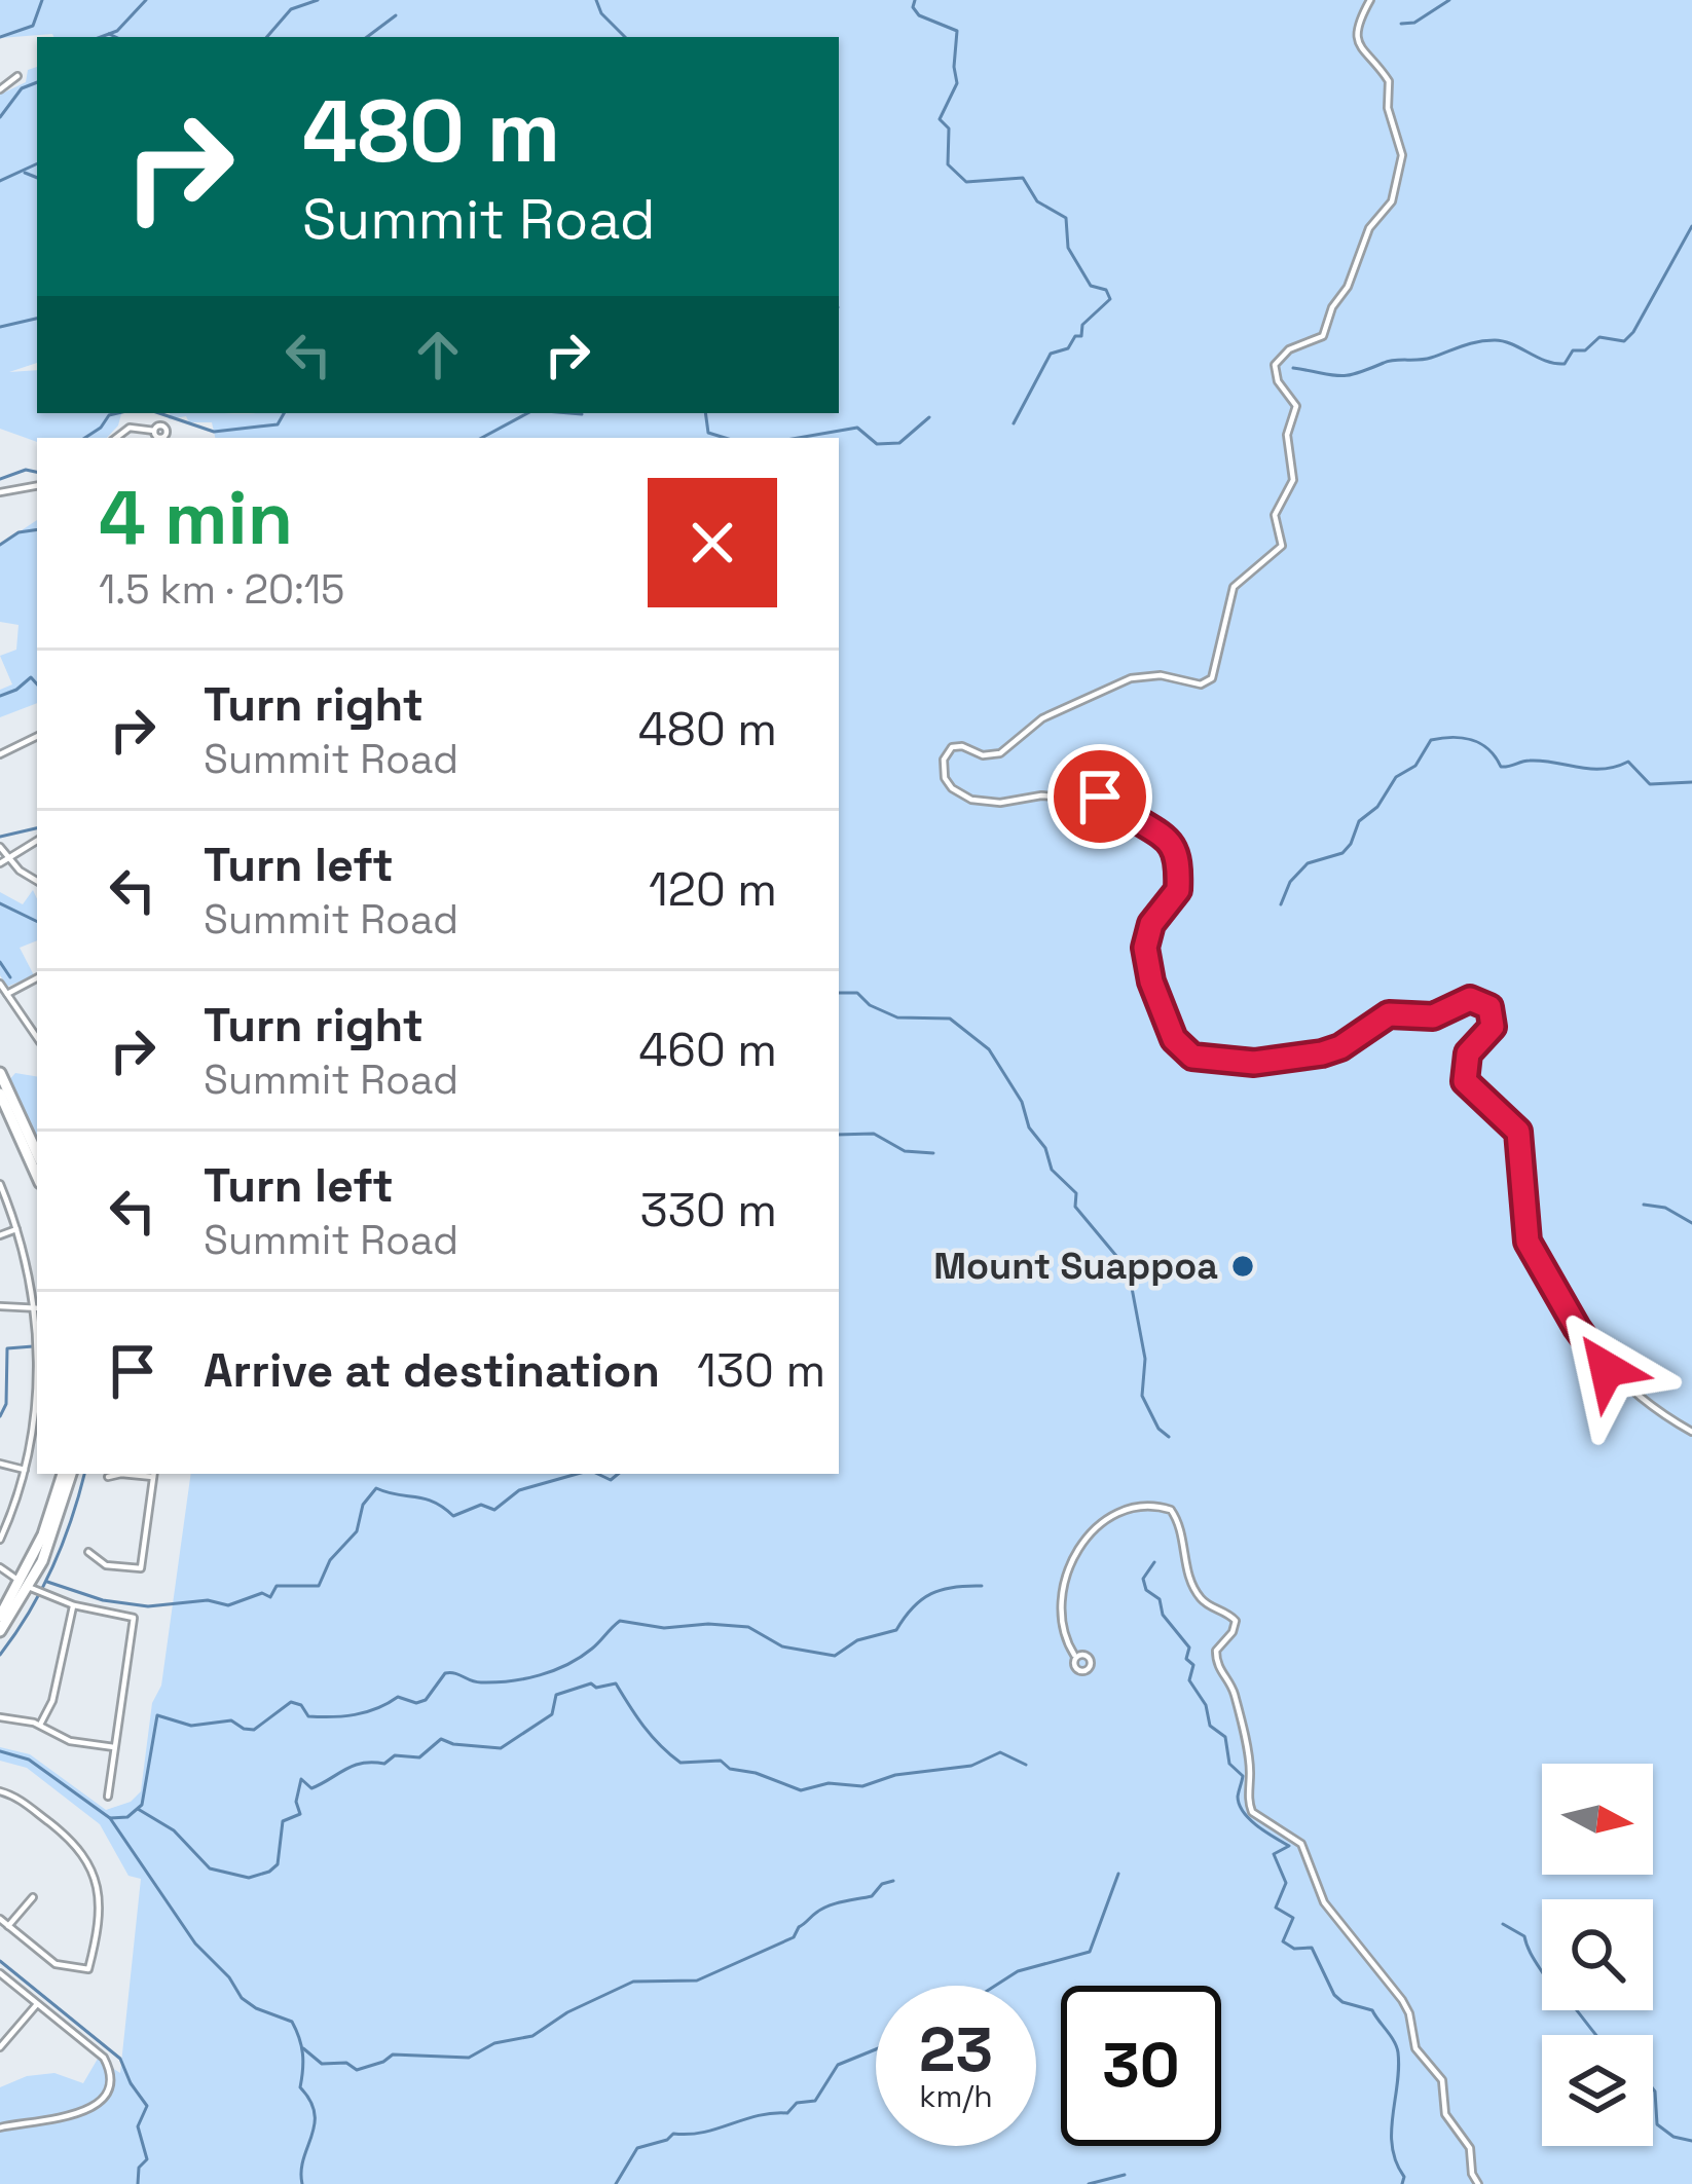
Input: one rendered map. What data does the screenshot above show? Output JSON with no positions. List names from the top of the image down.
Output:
{
  "places": ["Mount Suappoa"],
  "north": "right",
  "page": {
    "turn": ["480 m", "Summit Road"],
    "heading": ["4 min", "1.5 km · 20:15"],
    "list": [
      {
        "name": "Turn right",
        "note": "Summit Road",
        "value": "480 m"
      },
      {
        "name": "Turn left",
        "note": "Summit Road",
        "value": "120 m"
      },
      {
        "name": "Turn right",
        "note": "Summit Road",
        "value": "460 m"
      },
      {
        "name": "Turn left",
        "note": "Summit Road",
        "value": "330 m"
      },
      {
        "name": "Arrive at destination",
        "value": "130 m"
      }
    ],
    "speed": "23 km/h",
    "limit": "30"
  }
}
